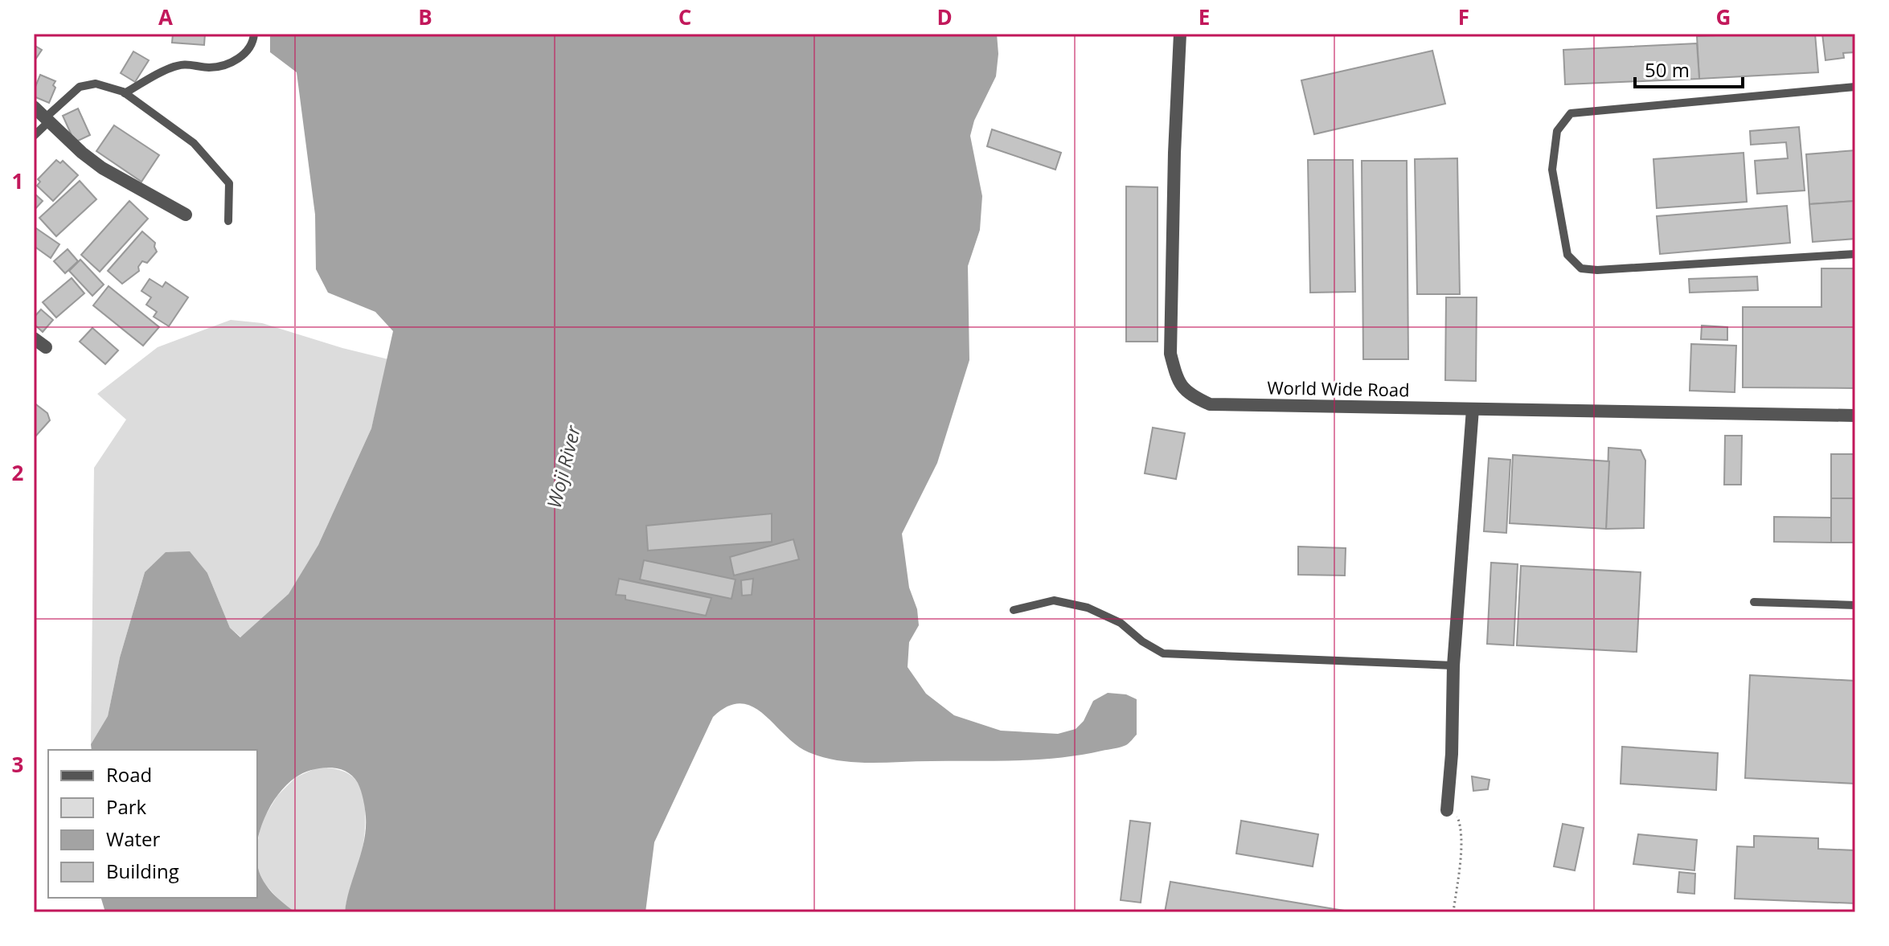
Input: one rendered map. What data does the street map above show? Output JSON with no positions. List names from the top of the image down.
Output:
{
  "streets": {
    "street": ["World Wide Road"]
  },
  "water": ["Woji River"],
  "legend": [
    "Road",
    "Park",
    "Water",
    "Building"
  ],
  "scale_bar": "50 m",
  "grid": {
    "columns": [
      "A",
      "B",
      "C",
      "D",
      "E",
      "F",
      "G"
    ],
    "rows": ["1", "2", "3"]
  }
}
